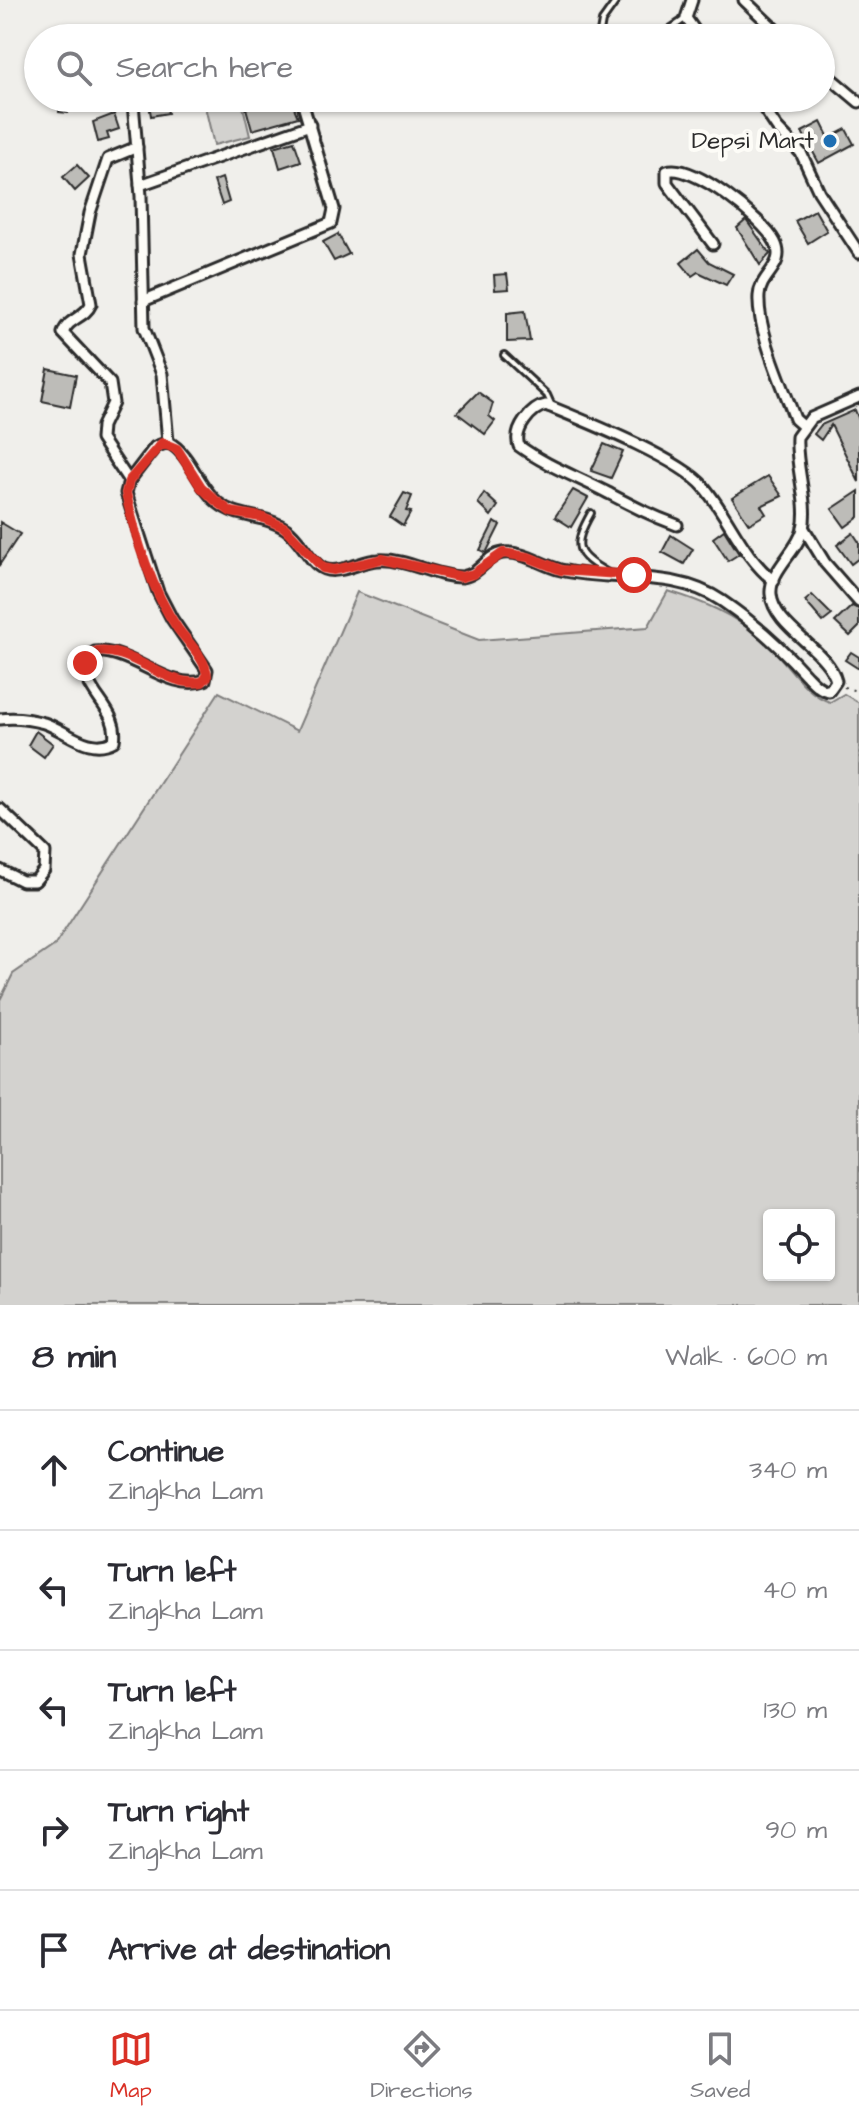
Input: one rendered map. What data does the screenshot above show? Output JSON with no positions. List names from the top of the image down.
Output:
{
  "places": ["Depsi Mart"],
  "page": {
    "search": "Search here",
    "heading": ["8 min", "Walk · 600 m"],
    "list": [
      ["Continue", "Zingkha Lam", "340 m"],
      ["Turn left", "Zingkha Lam", "40 m"],
      ["Turn left", "Zingkha Lam", "130 m"],
      ["Turn right", "Zingkha Lam", "90 m"],
      "Arrive at destination"
    ],
    "nav": ["Map", "Directions", "Saved"]
  }
}
